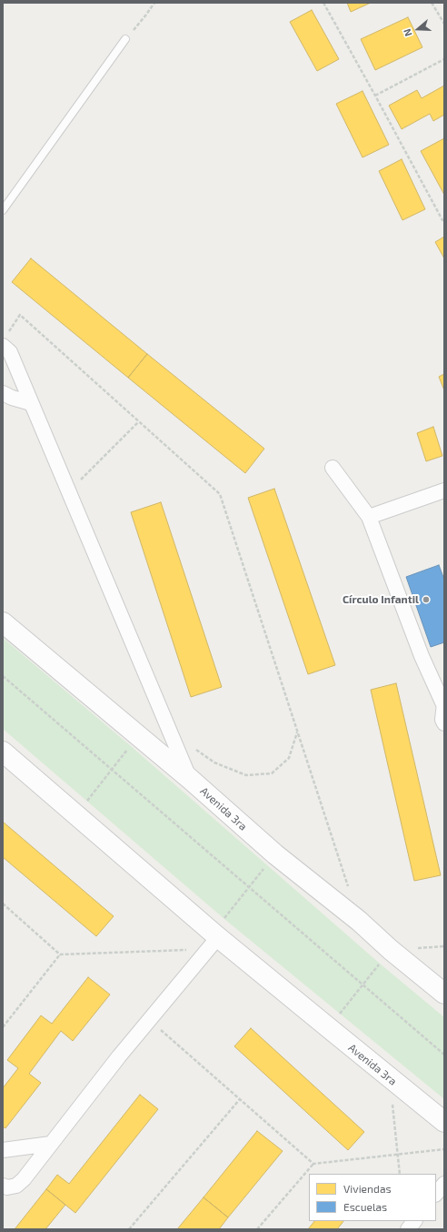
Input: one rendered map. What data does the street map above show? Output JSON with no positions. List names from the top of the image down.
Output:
{
  "streets": {
    "main road": ["Avenida 3ra"]
  },
  "places": ["Círculo Infantil"],
  "legend": ["Viviendas", "Escuelas"],
  "north": "left"
}
